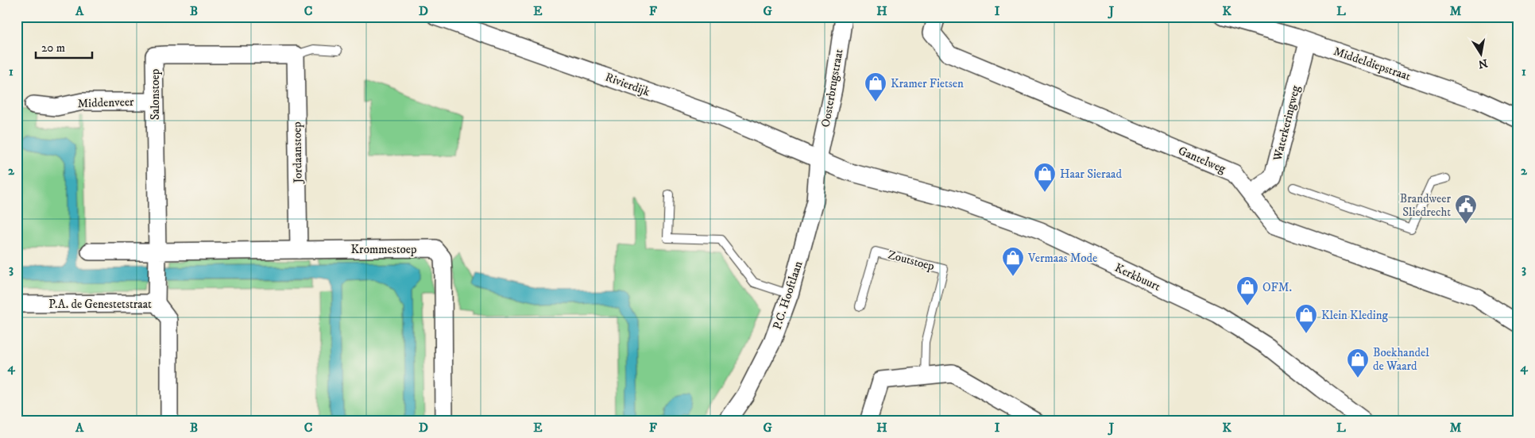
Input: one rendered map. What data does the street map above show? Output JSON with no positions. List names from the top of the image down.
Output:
{
  "streets": {
    "street": [
      "Middeldiepstraat",
      "Rivierdijk",
      "Oosterbrugstraat",
      "Salonstoep",
      "Middenveer",
      "Waterkeringweg",
      "Jordaanstoep",
      "Gantelweg",
      "Krommestoep",
      "Kerkbuurt",
      "P.C. Hooftlaan",
      "P.A. de Genestetstraat"
    ],
    "lane": ["Zoutstoep"]
  },
  "crossings": [
    ["Middeldiepstraat", "Waterkeringweg"],
    ["Rivierdijk", "Oosterbrugstraat"],
    ["Rivierdijk", "Kerkbuurt"],
    ["Rivierdijk", "P.C. Hooftlaan"],
    ["Oosterbrugstraat", "Kerkbuurt"],
    ["Oosterbrugstraat", "P.C. Hooftlaan"],
    ["Salonstoep", "Middenveer"],
    ["Salonstoep", "Jordaanstoep"],
    ["Salonstoep", "Krommestoep"],
    ["Salonstoep", "P.A. de Genestetstraat"],
    ["Waterkeringweg", "Gantelweg"],
    ["Jordaanstoep", "Krommestoep"],
    ["Kerkbuurt", "P.C. Hooftlaan"]
  ],
  "places": {
    "shop": [
      "Kramer Fietsen",
      "Haar Sieraad",
      "Vermaas Mode",
      "OFM.",
      "Klein Kleding",
      "Boekhandel de Waard"
    ],
    "public building": ["Brandweer Sliedrecht"]
  },
  "scale_bar": "20 m",
  "north": "bottom",
  "grid": {
    "columns": [
      "A",
      "B",
      "C",
      "D",
      "E",
      "F",
      "G",
      "H",
      "I",
      "J",
      "K",
      "L",
      "M"
    ],
    "rows": [
      "1",
      "2",
      "3",
      "4"
    ]
  }
}
